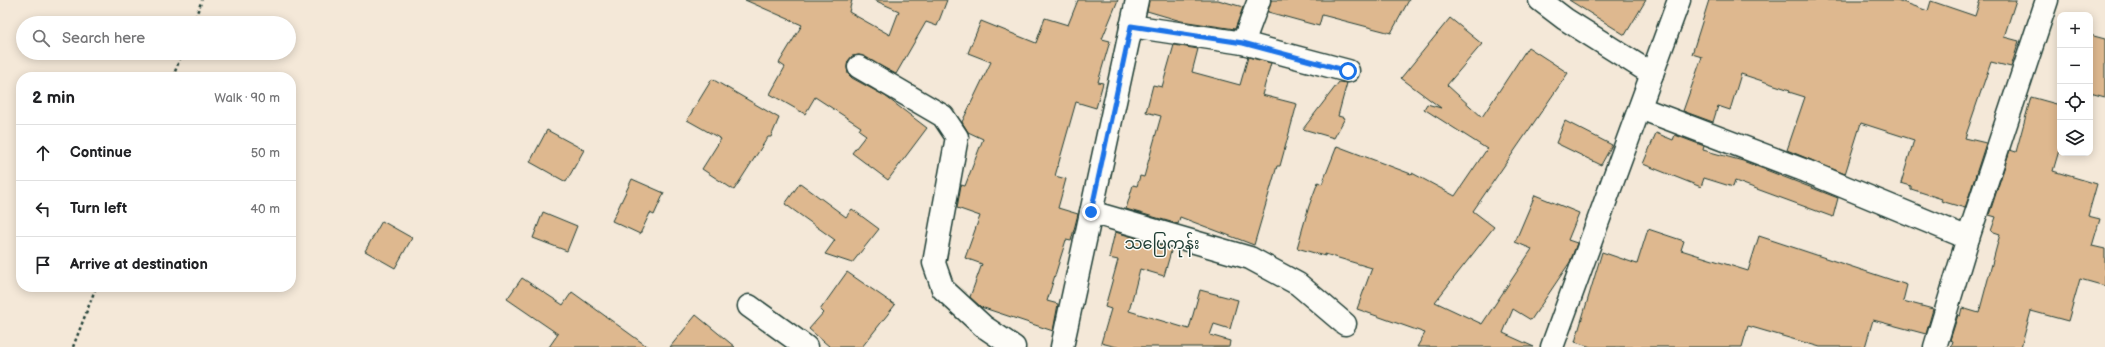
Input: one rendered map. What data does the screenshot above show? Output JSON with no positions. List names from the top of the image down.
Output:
{
  "districts": ["သပြေကုန်း"],
  "page": {
    "map_buttons": ["+", "−"],
    "search": "Search here",
    "heading": ["2 min", "Walk · 90 m"],
    "list": [
      ["Continue", "50 m"],
      ["Turn left", "40 m"],
      "Arrive at destination"
    ]
  }
}
